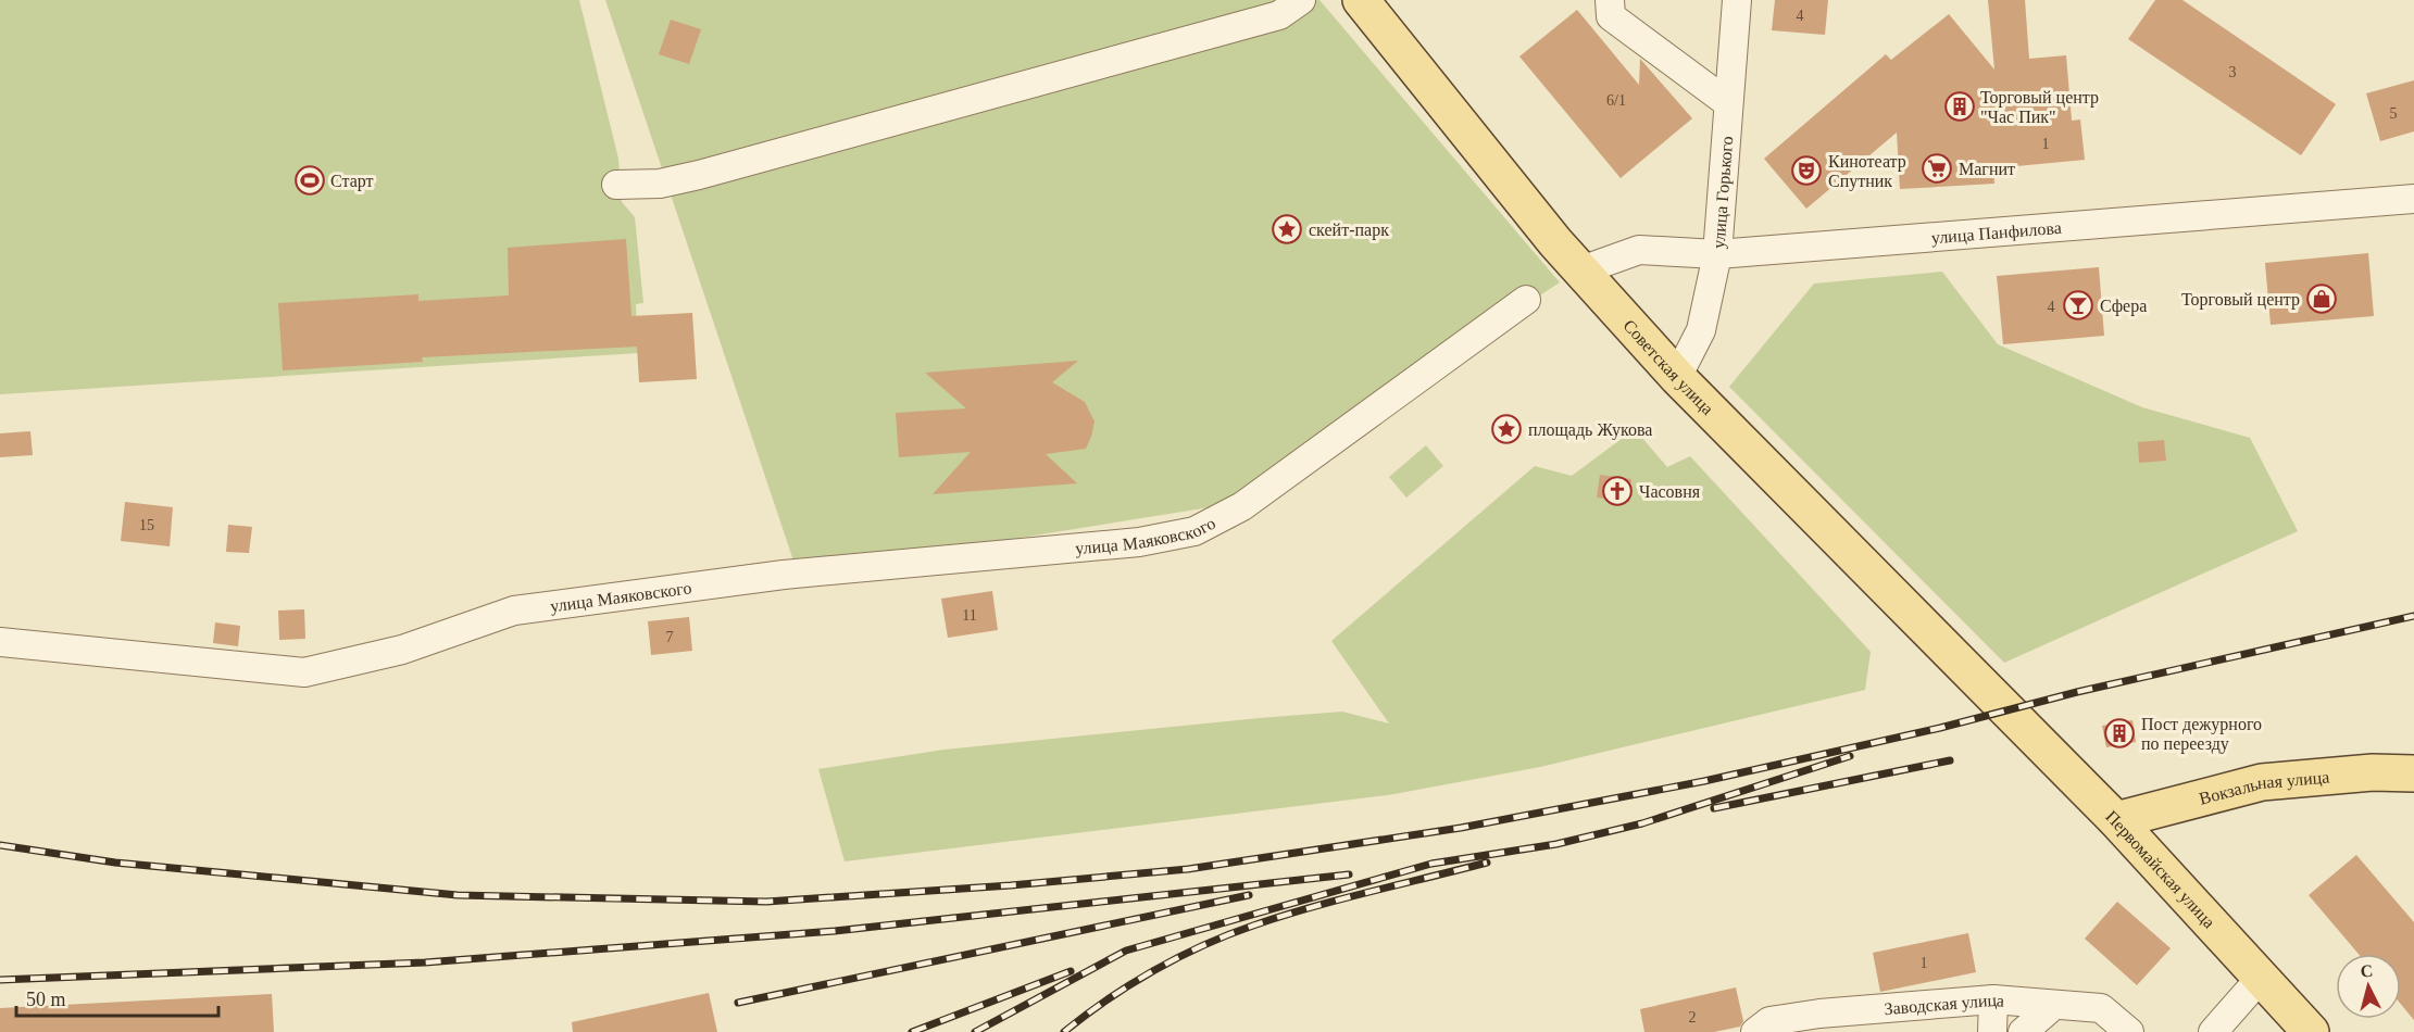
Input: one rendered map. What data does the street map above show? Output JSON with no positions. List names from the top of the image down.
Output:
{
  "streets": {
    "main road": ["Советская улица", "Вокзальная улица", "Первомайская улица"],
    "street": [
      "улица Горького",
      "улица Панфилова",
      "улица Маяковского",
      "Заводская улица"
    ]
  },
  "crossings": [
    ["улица Горького", "улица Панфилова"],
    ["улица Горького", "Советская улица"],
    ["улица Панфилова", "Советская улица"],
    ["Советская улица", "Первомайская улица"],
    ["Вокзальная улица", "Первомайская улица"]
  ],
  "places": {
    "building": ["Торговый центр \"Час Пик\"", "Пост дежурного по переезду"],
    "supermarket": ["Магнит"],
    "theatre": ["Кинотеатр Спутник"],
    "sports": ["Старт"],
    "place": ["скейт-парк", "площадь Жукова"],
    "shop": ["Торговый центр"],
    "bar": ["Сфера"],
    "church": ["Часовня"]
  },
  "house_numbers": [
    "4",
    "3",
    "6/1",
    "5",
    "1",
    "4",
    "15",
    "11",
    "7",
    "1",
    "2"
  ],
  "scale_bar": "50 m",
  "north": "top"
}
